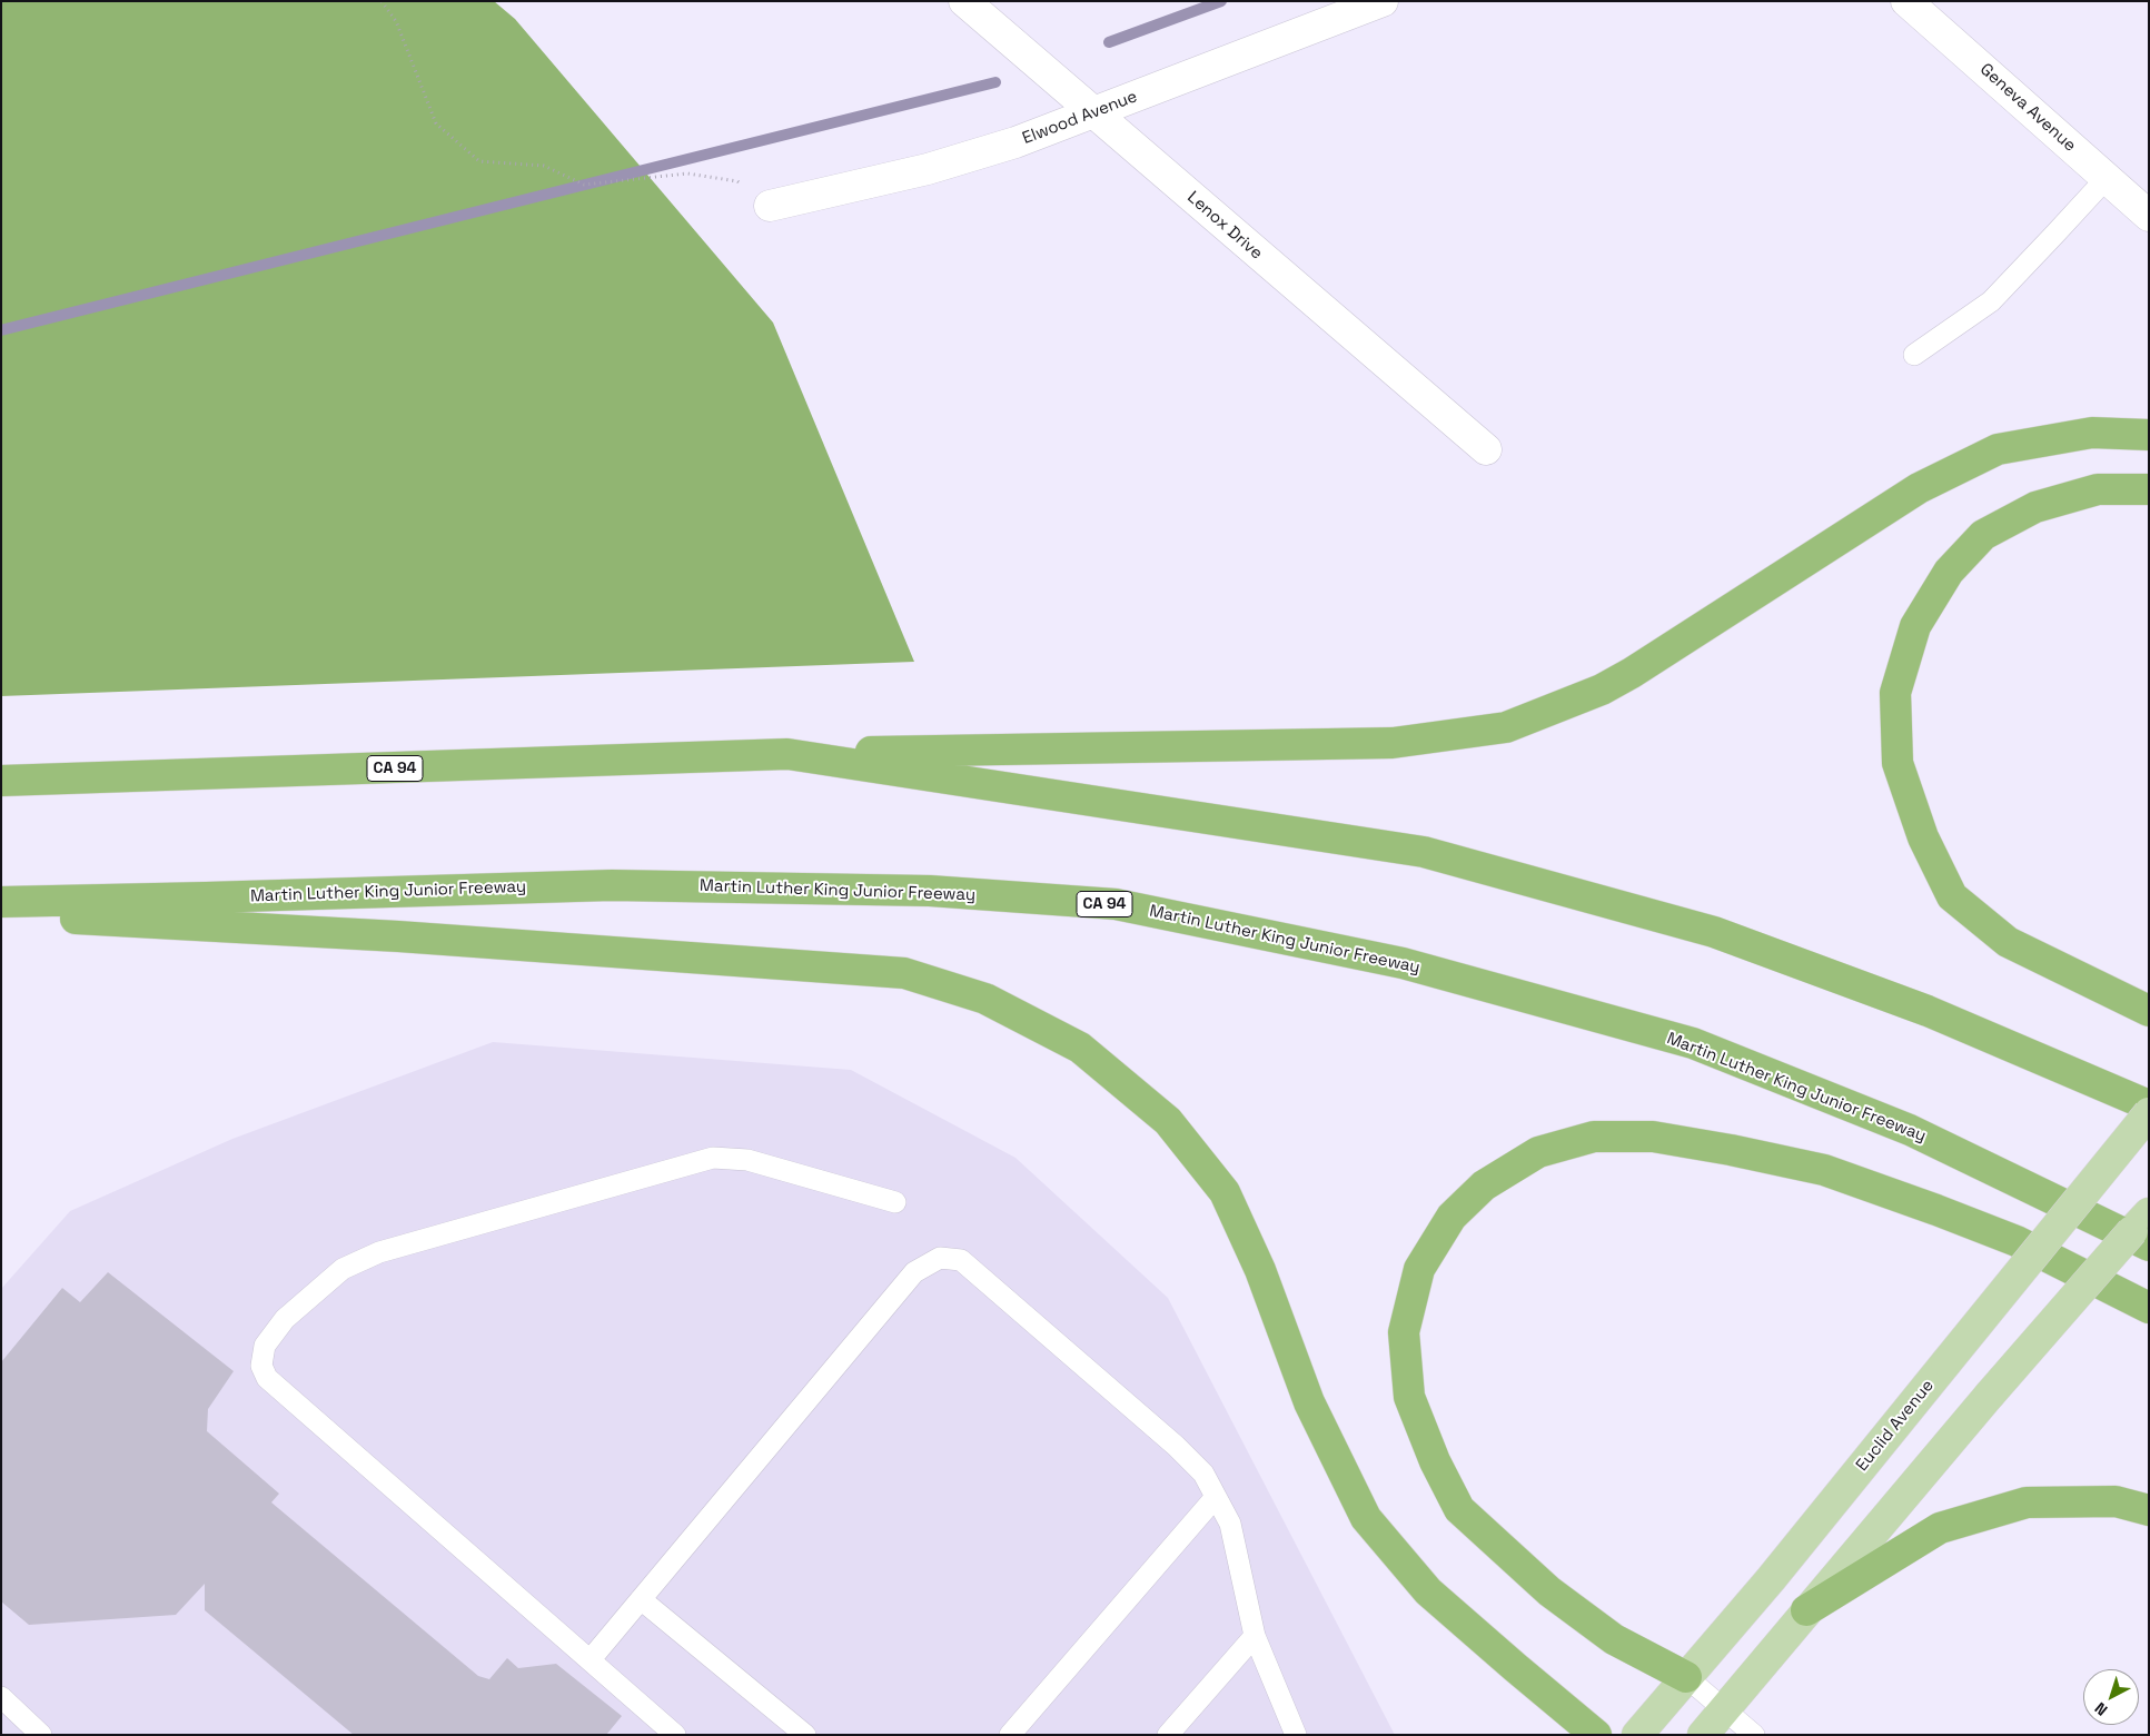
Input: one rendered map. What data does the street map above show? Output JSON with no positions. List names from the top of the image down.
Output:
{
  "streets": {
    "highway": ["CA 94", "Martin Luther King Junior Freeway"],
    "main road": ["Euclid Avenue"],
    "street": ["Geneva Avenue", "Elwood Avenue", "Lenox Drive"]
  },
  "crossings": [
    ["Elwood Avenue", "Lenox Drive"]
  ],
  "north": "bottom left"
}
